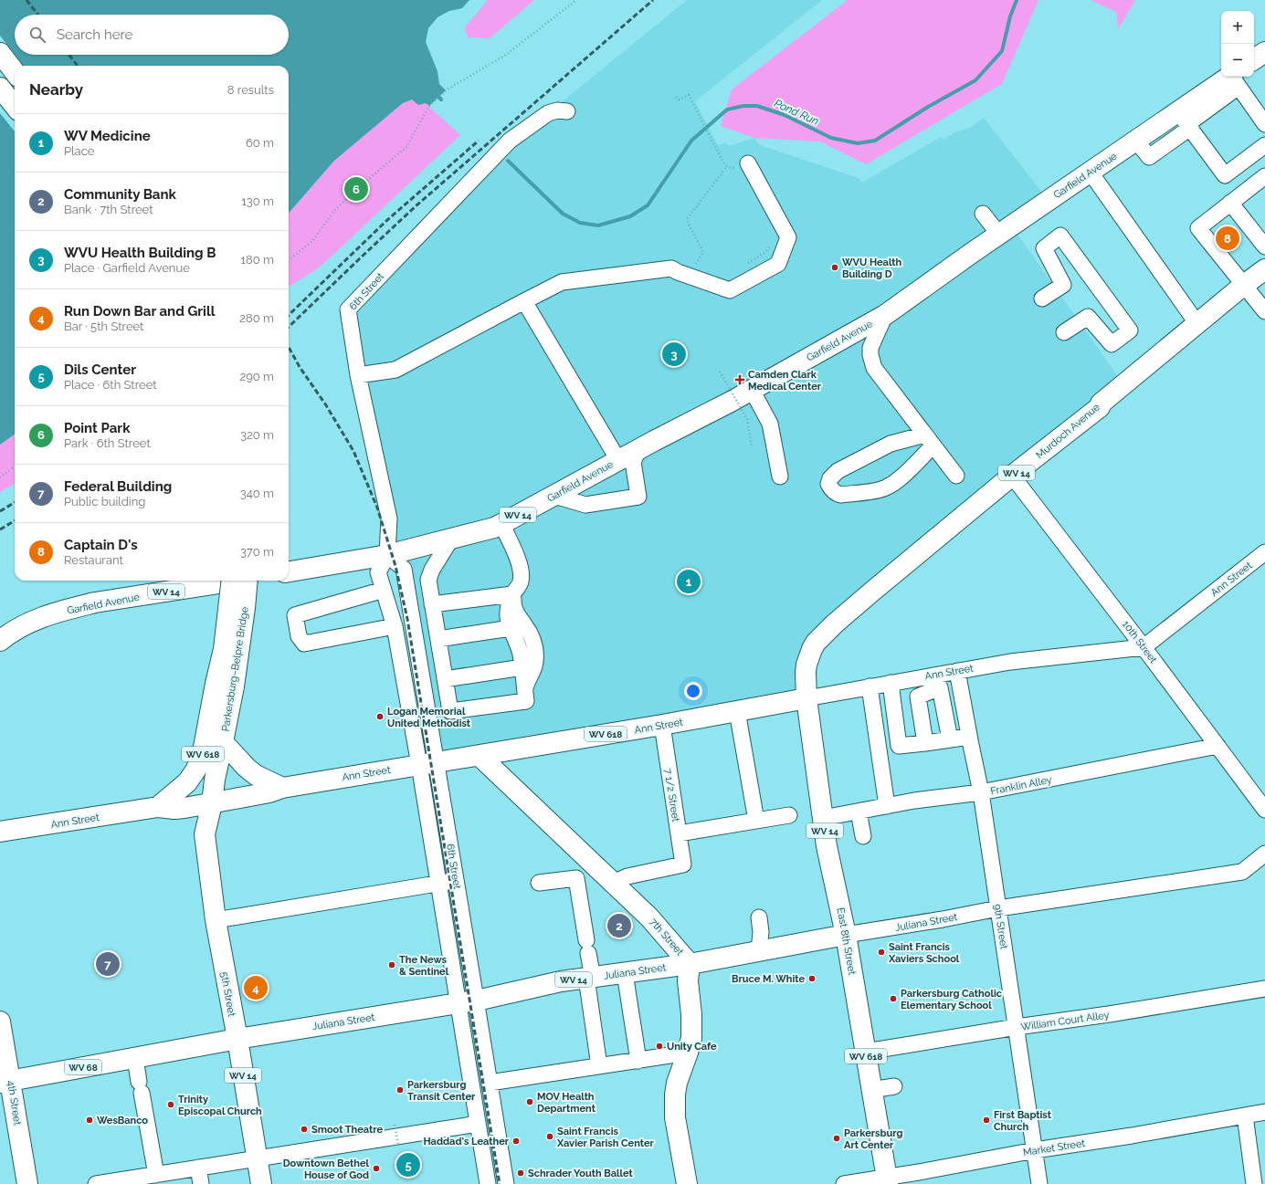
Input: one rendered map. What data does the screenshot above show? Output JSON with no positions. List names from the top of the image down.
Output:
{
  "streets": {
    "main road": [
      "Garfield Avenue",
      "Murdoch Avenue",
      "WV 14",
      "Ann Street",
      "Parkersburg–Belpre Bridge",
      "WV 618",
      "Juliana Street",
      "7th Street",
      "East 8th Street",
      "5th Street",
      "WV 68",
      "4th Street"
    ],
    "street": [
      "6th Street",
      "10th Street",
      "Franklin Alley",
      "7 1/2 Street",
      "9th Street",
      "William Court Alley",
      "Market Street"
    ]
  },
  "crossings": [
    ["Garfield Avenue", "6th Street"],
    ["6th Street", "Ann Street"],
    ["6th Street", "Juliana Street"],
    ["Murdoch Avenue", "Ann Street"],
    ["Murdoch Avenue", "10th Street"],
    ["Murdoch Avenue", "East 8th Street"],
    ["Ann Street", "10th Street"],
    ["Ann Street", "Parkersburg–Belpre Bridge"],
    ["Ann Street", "WV 618"],
    ["Ann Street", "7 1/2 Street"],
    ["Ann Street", "9th Street"],
    ["Ann Street", "7th Street"],
    ["Ann Street", "East 8th Street"],
    ["Ann Street", "5th Street"],
    ["10th Street", "Franklin Alley"],
    ["Parkersburg–Belpre Bridge", "WV 618"],
    ["Parkersburg–Belpre Bridge", "5th Street"],
    ["Franklin Alley", "9th Street"],
    ["Franklin Alley", "East 8th Street"],
    ["7 1/2 Street", "7th Street"],
    ["Juliana Street", "9th Street"],
    ["Juliana Street", "7th Street"],
    ["Juliana Street", "East 8th Street"],
    ["Juliana Street", "5th Street"],
    ["Juliana Street", "4th Street"],
    ["9th Street", "William Court Alley"],
    ["9th Street", "Market Street"],
    ["East 8th Street", "William Court Alley"],
    ["East 8th Street", "Market Street"]
  ],
  "water": ["Pond Run"],
  "places": {
    "other": [
      "WVU Health Building D",
      "Logan Memorial United Methodist",
      "Saint Francis Xaviers School",
      "The News & Sentinel",
      "Bruce M. White",
      "Parkersburg Catholic Elementary School",
      "Unity Cafe",
      "Parkersburg Transit Center",
      "MOV Health Department",
      "Trinity Episcopal Church",
      "WesBanco",
      "First Baptist Church",
      "Smoot Theatre",
      "Saint Francis Xavier Parish Center",
      "Parkersburg Art Center",
      "Haddad's Leather",
      "Downtown Bethel House of God",
      "Schrader Youth Ballet"
    ],
    "health": ["Camden Clark Medical Center"]
  },
  "page": {
    "map_buttons": ["+", "−"],
    "search": "Search here",
    "heading": ["Nearby", "8 results"],
    "list": [
      {
        "mark": "1",
        "name": "WV Medicine",
        "note": "Place",
        "value": "60 m"
      },
      {
        "mark": "2",
        "name": "Community Bank",
        "note": "Bank · 7th Street",
        "value": "130 m"
      },
      {
        "mark": "3",
        "name": "WVU Health Building B",
        "note": "Place · Garfield Avenue",
        "value": "180 m"
      },
      {
        "mark": "4",
        "name": "Run Down Bar and Grill",
        "note": "Bar · 5th Street",
        "value": "280 m"
      },
      {
        "mark": "5",
        "name": "Dils Center",
        "note": "Place · 6th Street",
        "value": "290 m"
      },
      {
        "mark": "6",
        "name": "Point Park",
        "note": "Park · 6th Street",
        "value": "320 m"
      },
      {
        "mark": "7",
        "name": "Federal Building",
        "note": "Public building",
        "value": "340 m"
      },
      {
        "mark": "8",
        "name": "Captain D's",
        "note": "Restaurant",
        "value": "370 m"
      }
    ],
    "pins": [
      "6",
      "8",
      "3",
      "1",
      "2",
      "7",
      "4",
      "5"
    ]
  }
}
